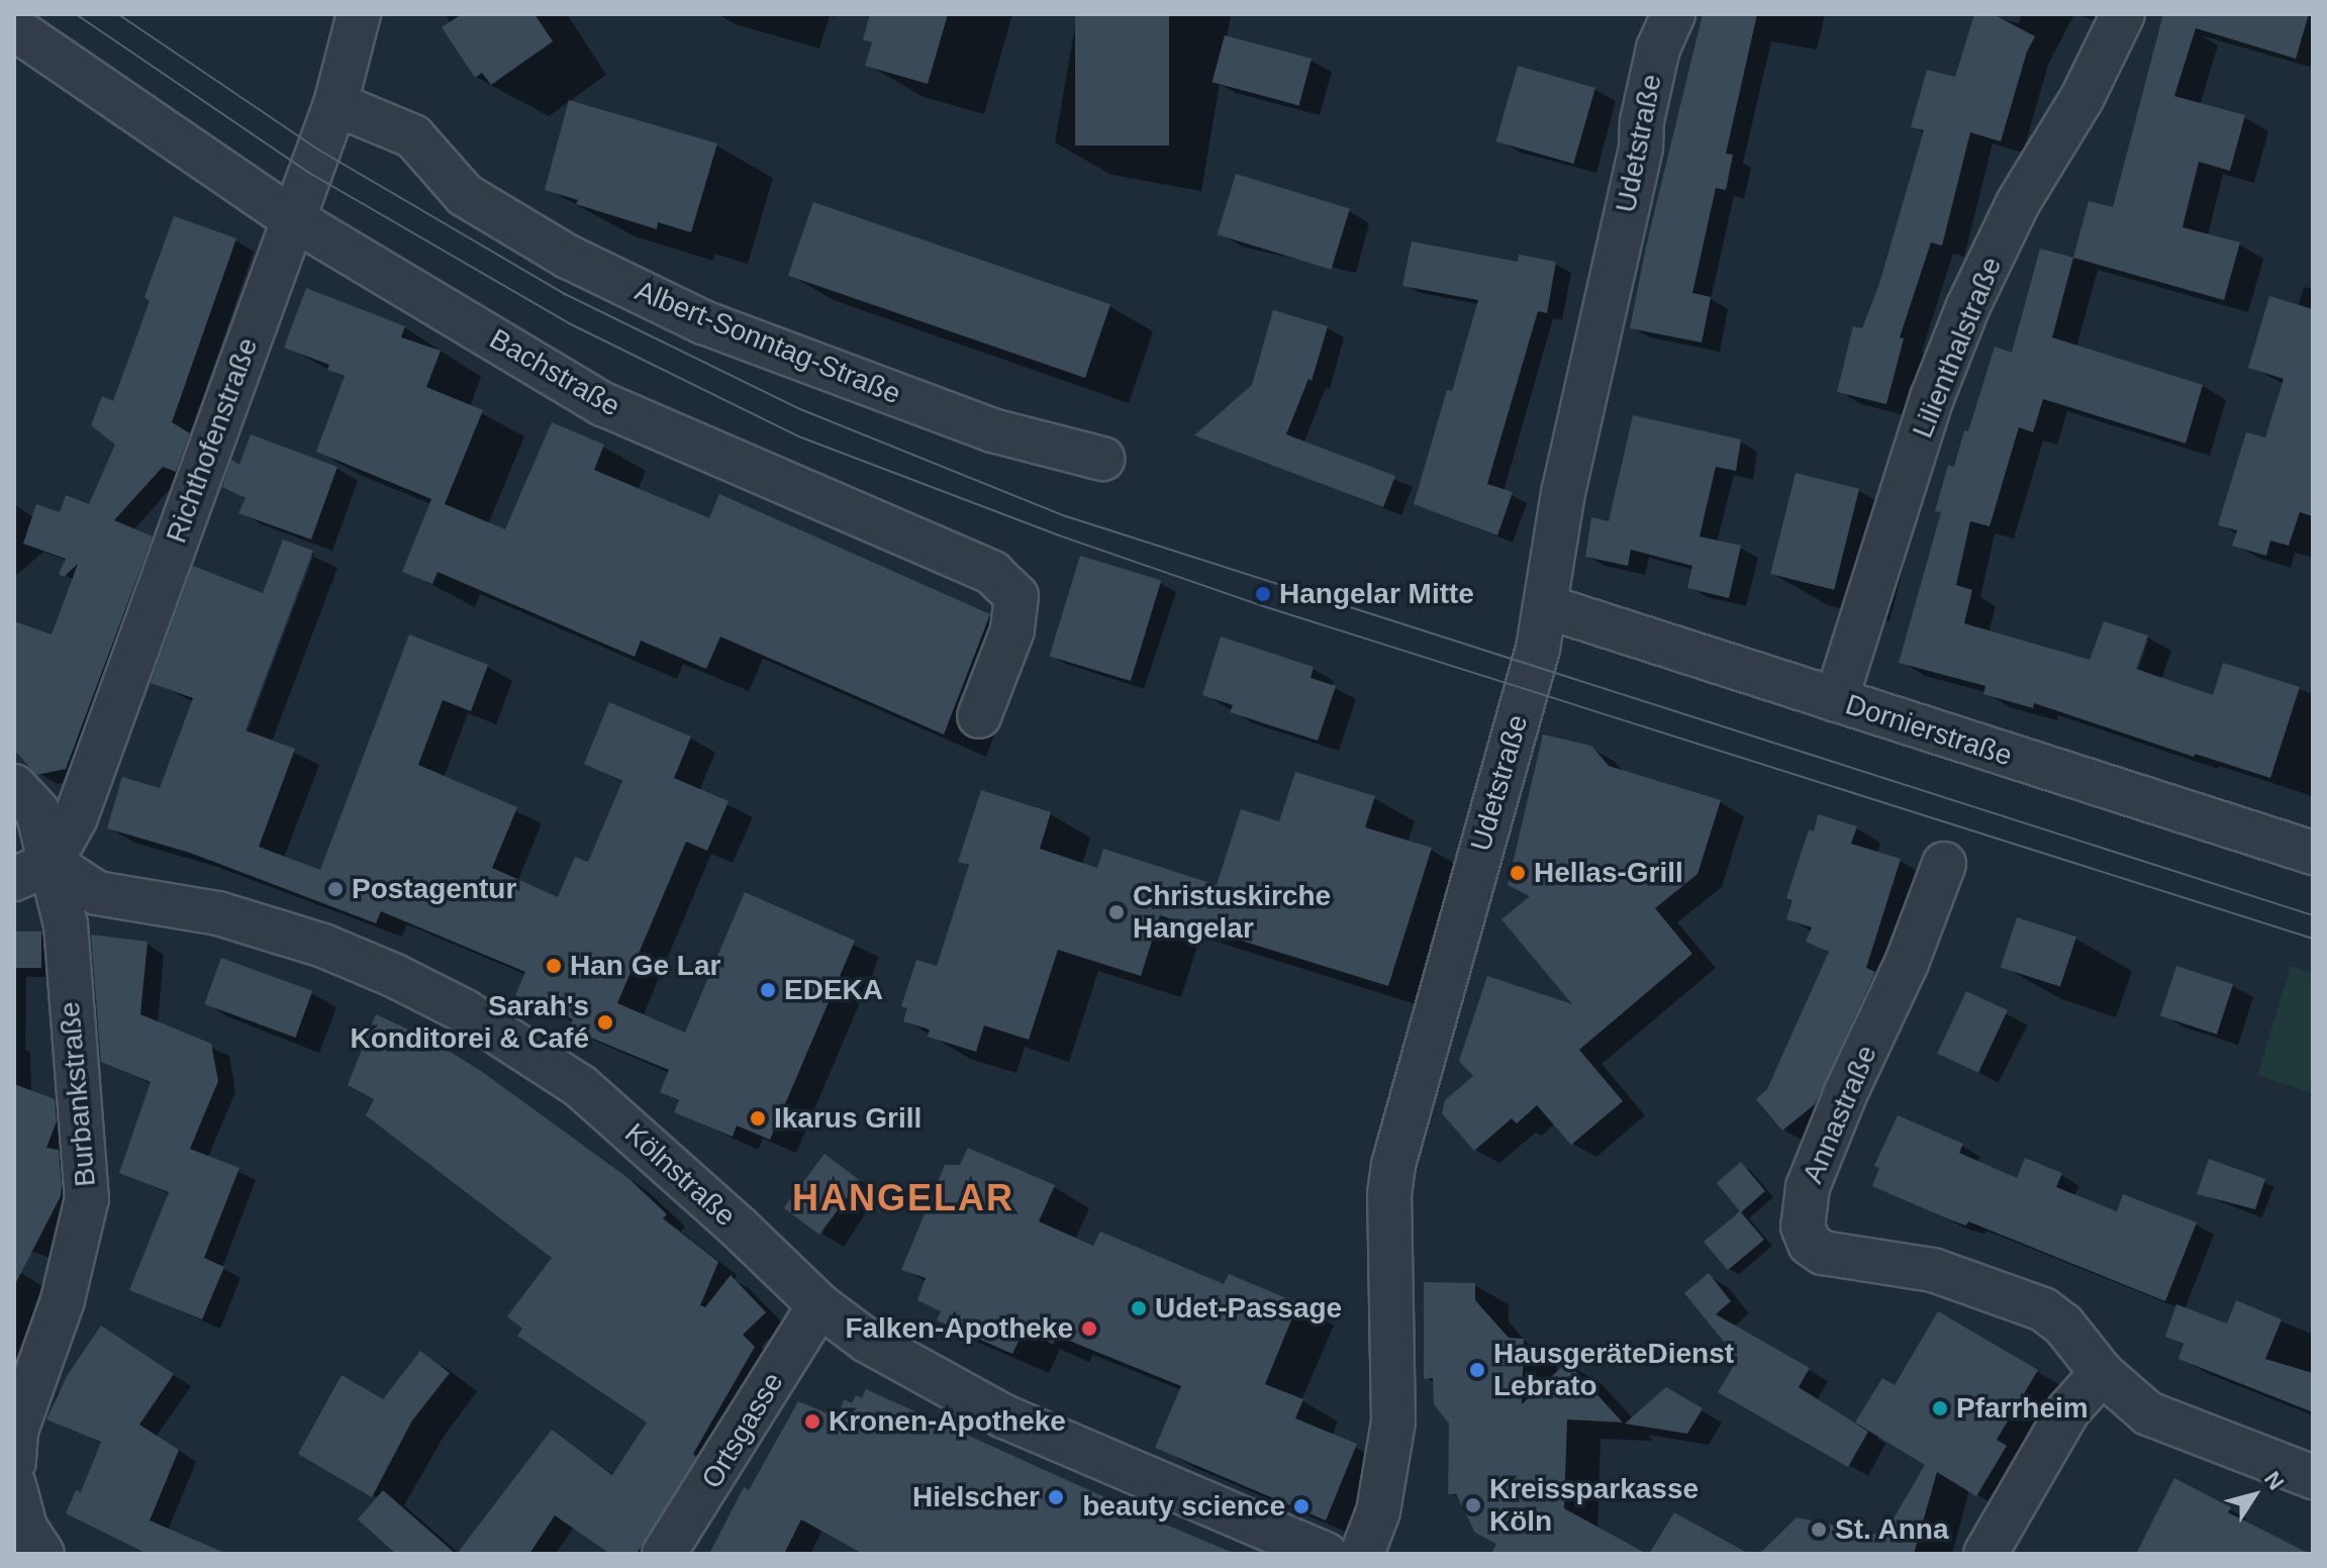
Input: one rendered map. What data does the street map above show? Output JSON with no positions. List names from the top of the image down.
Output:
{
  "streets": {
    "street": [
      "Udetstraße",
      "Albert-Sonntag-Straße",
      "Lilienthalstraße",
      "Bachstraße",
      "Richthofenstraße",
      "Dornierstraße",
      "Burbankstraße",
      "Annastraße",
      "Kölnstraße",
      "Ortsgasse"
    ]
  },
  "crossings": [
    ["Udetstraße", "Dornierstraße"],
    ["Albert-Sonntag-Straße", "Richthofenstraße"],
    ["Lilienthalstraße", "Dornierstraße"],
    ["Bachstraße", "Richthofenstraße"],
    ["Richthofenstraße", "Burbankstraße"],
    ["Richthofenstraße", "Kölnstraße"],
    ["Burbankstraße", "Kölnstraße"],
    ["Kölnstraße", "Ortsgasse"]
  ],
  "districts": ["HANGELAR"],
  "places": [
    "Hangelar Mitte",
    "Hellas-Grill",
    "Postagentur",
    "Christuskirche Hangelar",
    "Han Ge Lar",
    "EDEKA",
    "Sarah's Konditorei & Café",
    "Ikarus Grill",
    "Udet-Passage",
    "Falken-Apotheke",
    "HausgeräteDienst Lebrato",
    "Pfarrheim",
    "Kronen-Apotheke",
    "Hielscher",
    "Kreissparkasse Köln",
    "beauty science",
    "St. Anna"
  ],
  "north": "top right"
}
